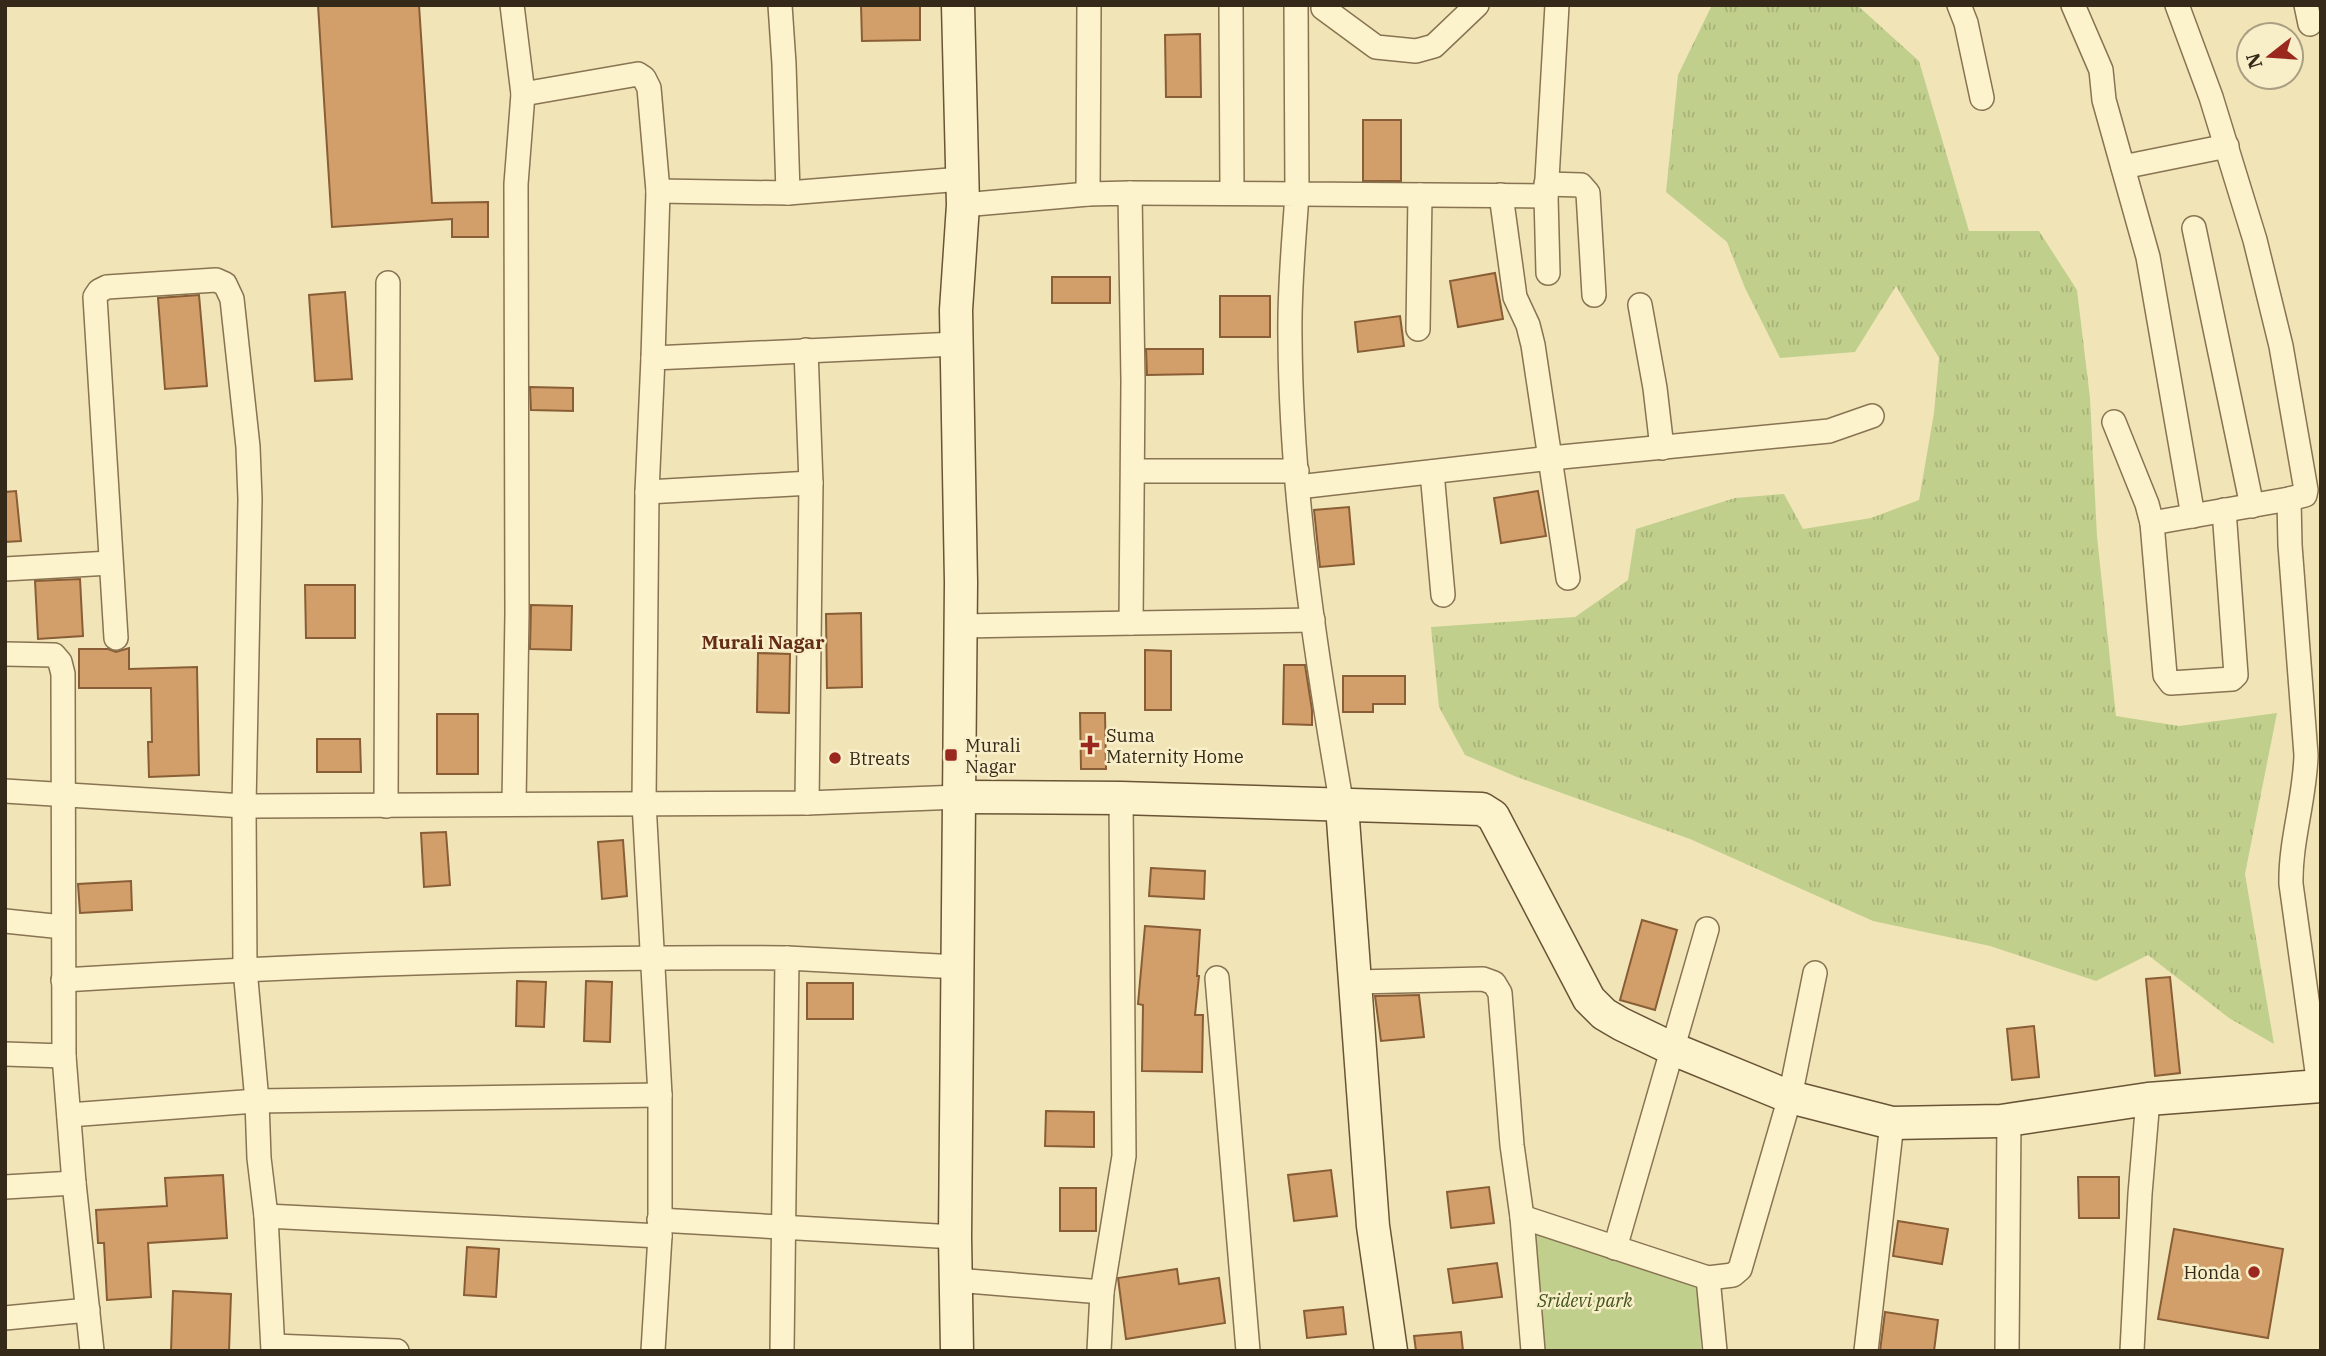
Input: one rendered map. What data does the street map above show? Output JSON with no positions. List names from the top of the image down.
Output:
{
  "districts": ["Murali Nagar"],
  "parks": ["Sridevi park"],
  "places": {
    "health": ["Suma Maternity Home"],
    "transit": ["Murali Nagar"],
    "other": ["Btreats", "Honda"]
  },
  "north": "left"
}
